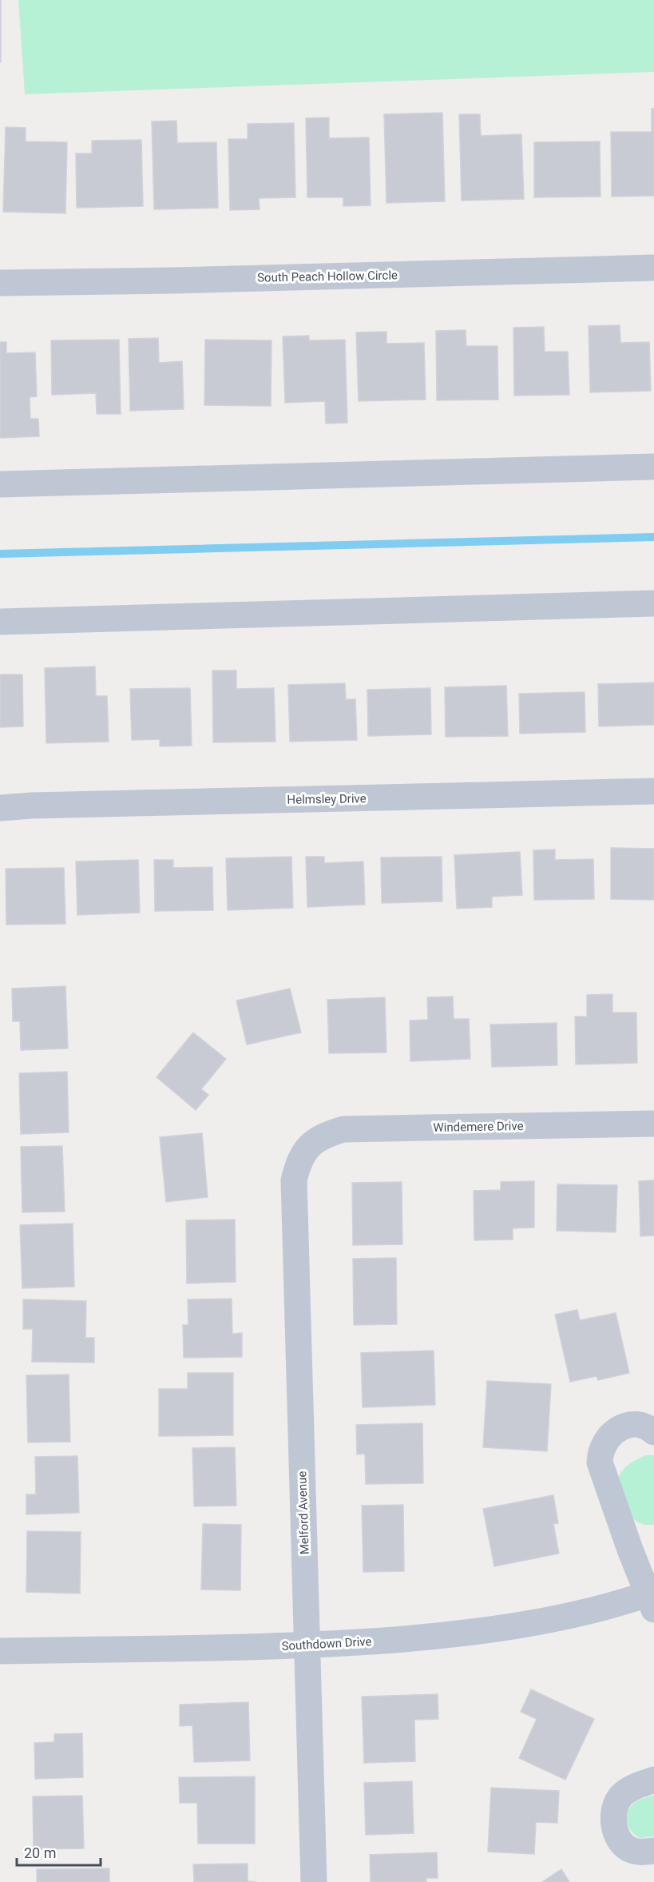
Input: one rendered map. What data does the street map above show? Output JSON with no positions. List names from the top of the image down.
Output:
{
  "streets": {
    "street": [
      "South Peach Hollow Circle",
      "Helmsley Drive",
      "Windemere Drive",
      "Melford Avenue",
      "Southdown Drive"
    ]
  },
  "crossings": [
    ["Windemere Drive", "Melford Avenue"],
    ["Melford Avenue", "Southdown Drive"]
  ],
  "scale_bar": "20 m"
}
